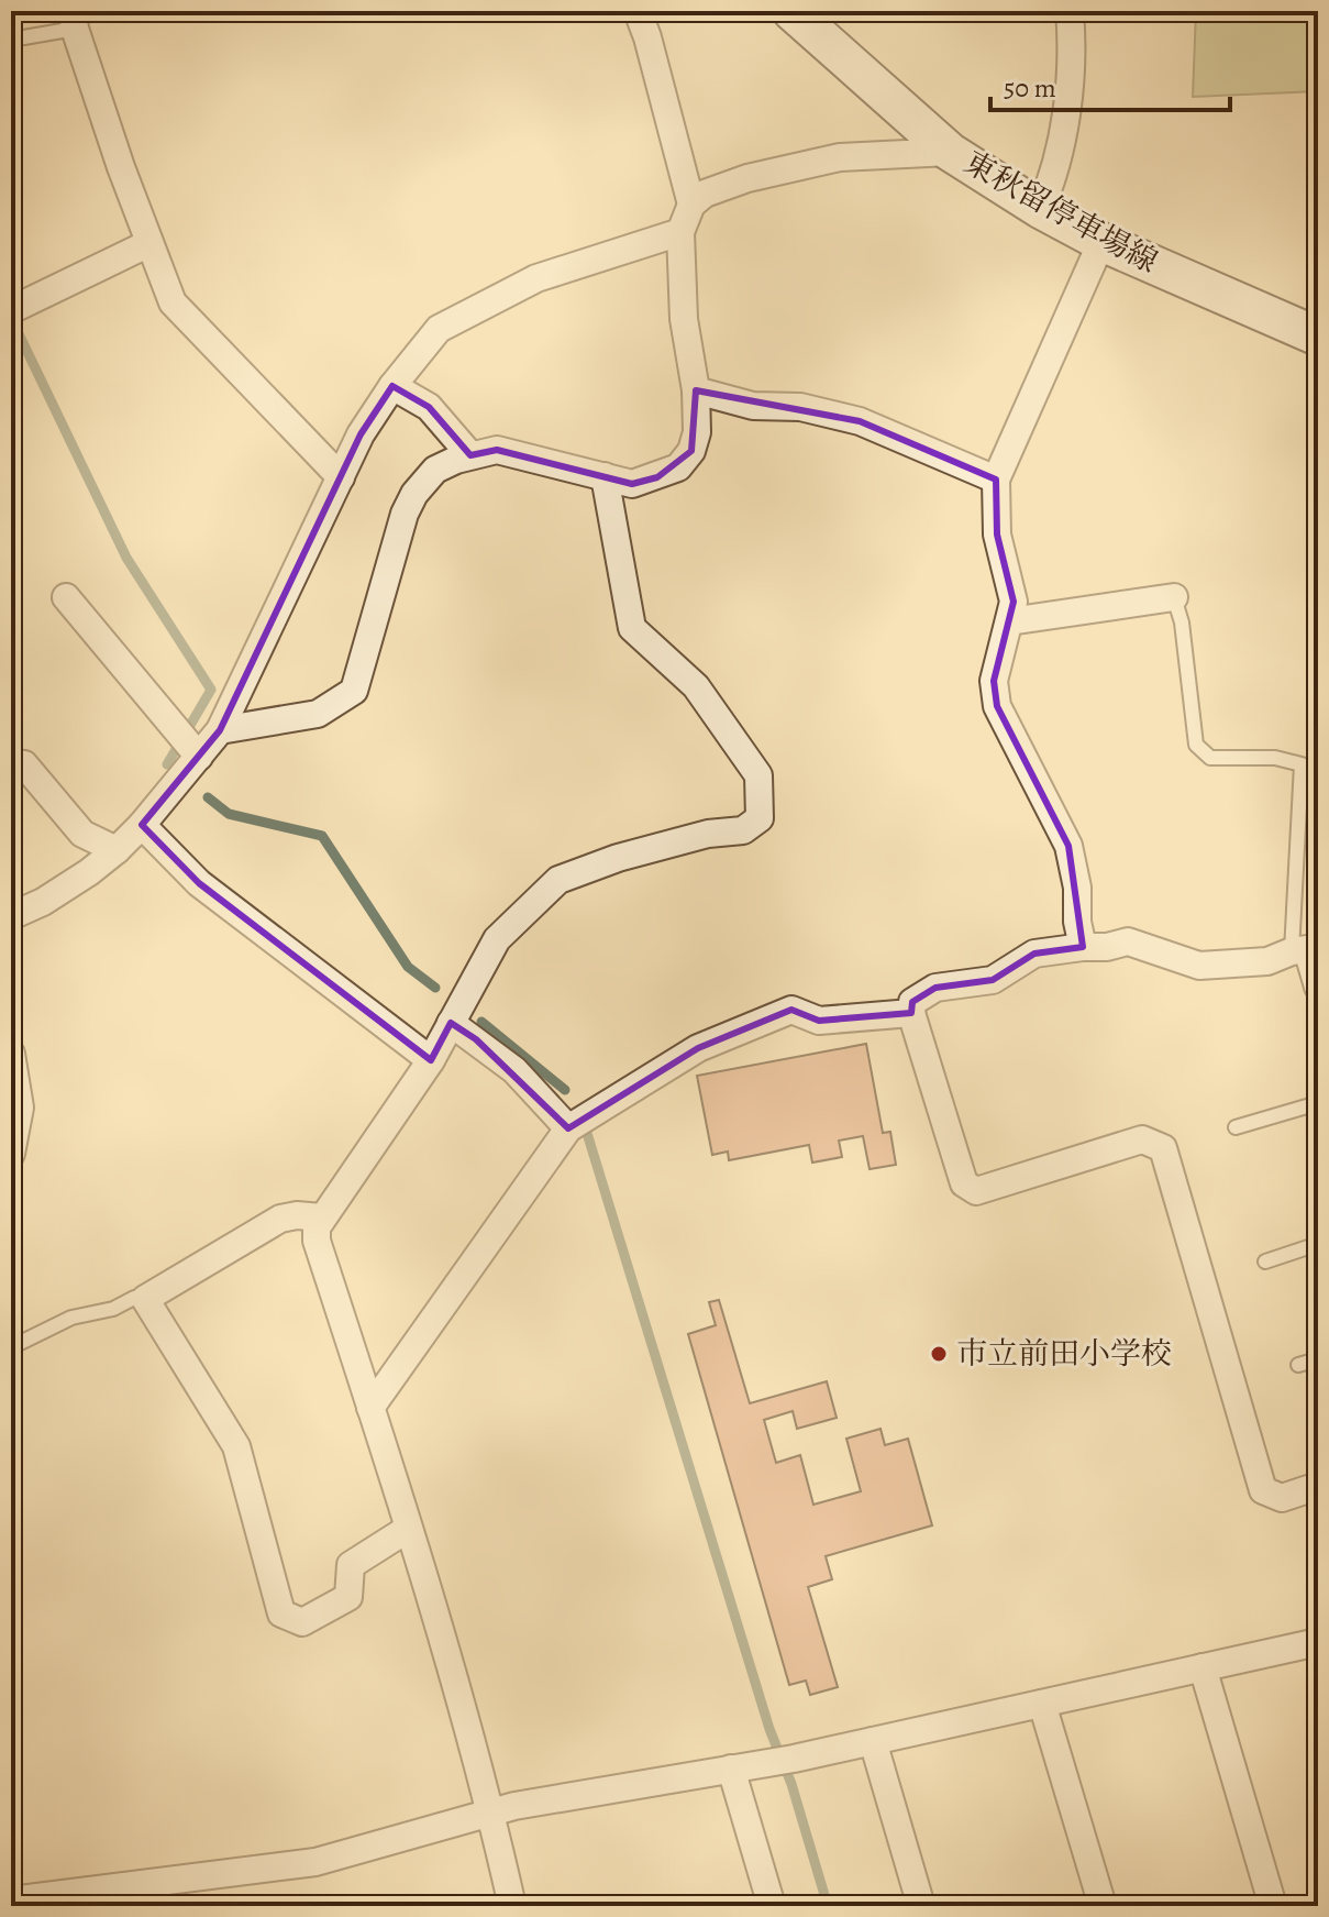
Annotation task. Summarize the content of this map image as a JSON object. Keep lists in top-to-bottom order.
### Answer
{
  "streets": {
    "main road": ["東秋留停車場線"]
  },
  "places": ["市立前田小学校"],
  "scale_bar": "50 m"
}
